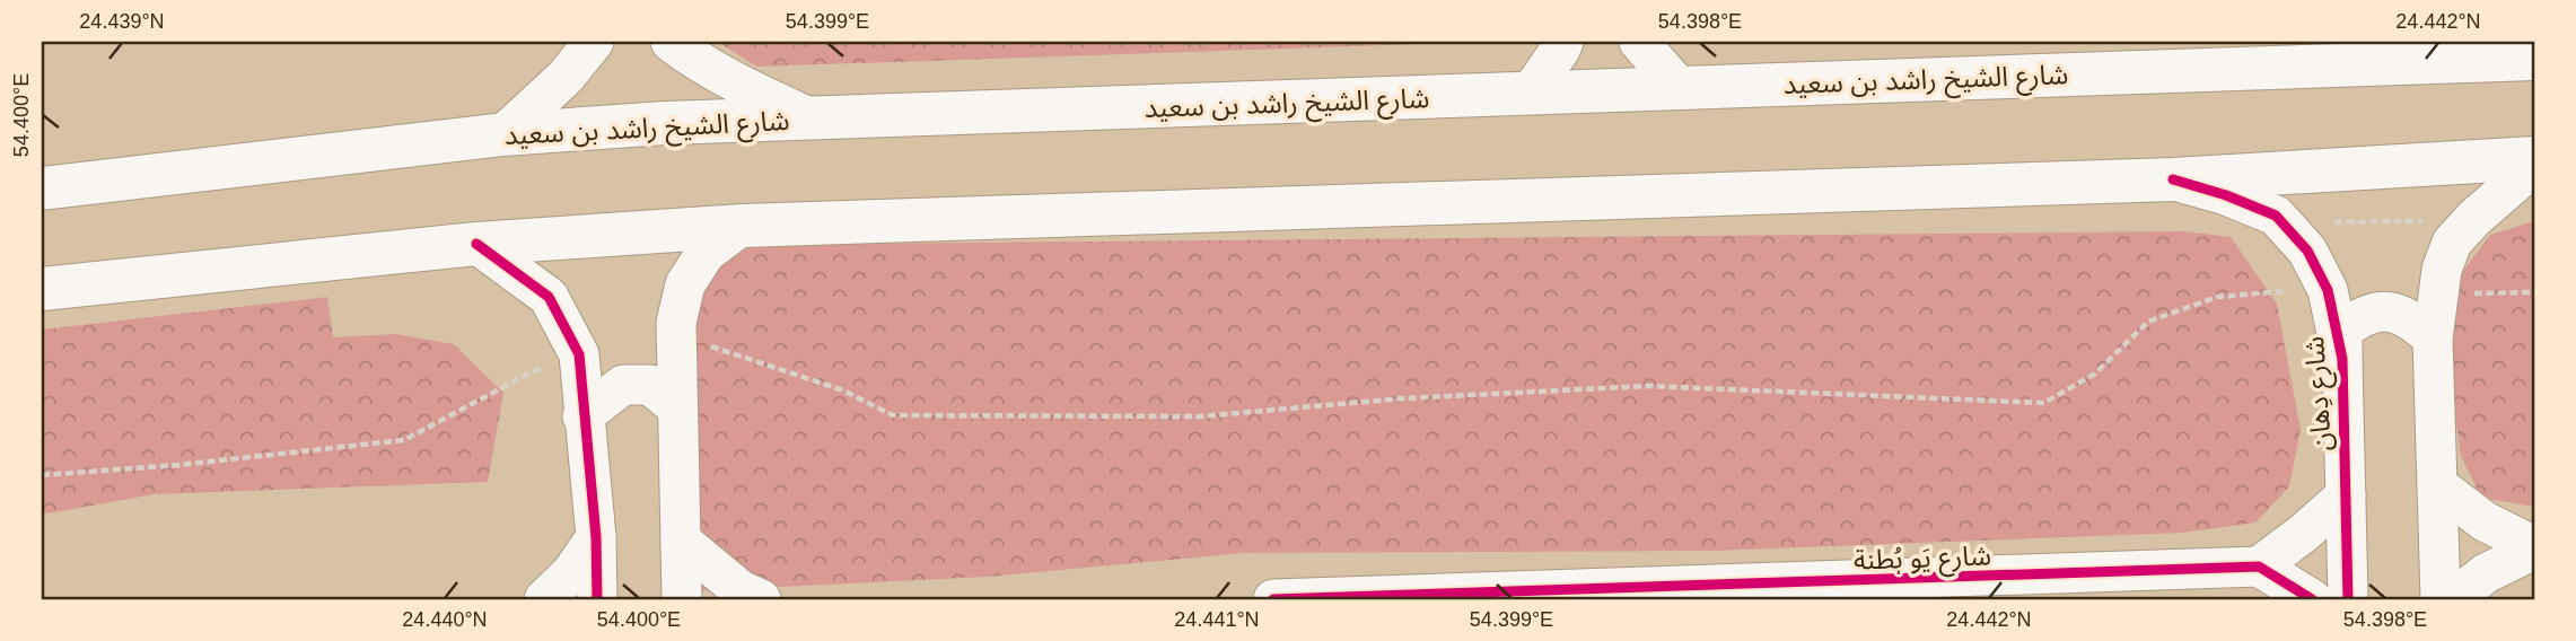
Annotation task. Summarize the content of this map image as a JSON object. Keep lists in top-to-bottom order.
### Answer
{
  "streets": {
    "main road": ["شارع الشيخ راشد بن سعيد"],
    "street": ["شارع دِهان", "شارع يَو بُطنة"]
  },
  "coordinates": [
    "24.439°N",
    "54.399°E",
    "54.398°E",
    "24.442°N",
    "54.400°E",
    "24.440°N",
    "24.441°N"
  ]
}
